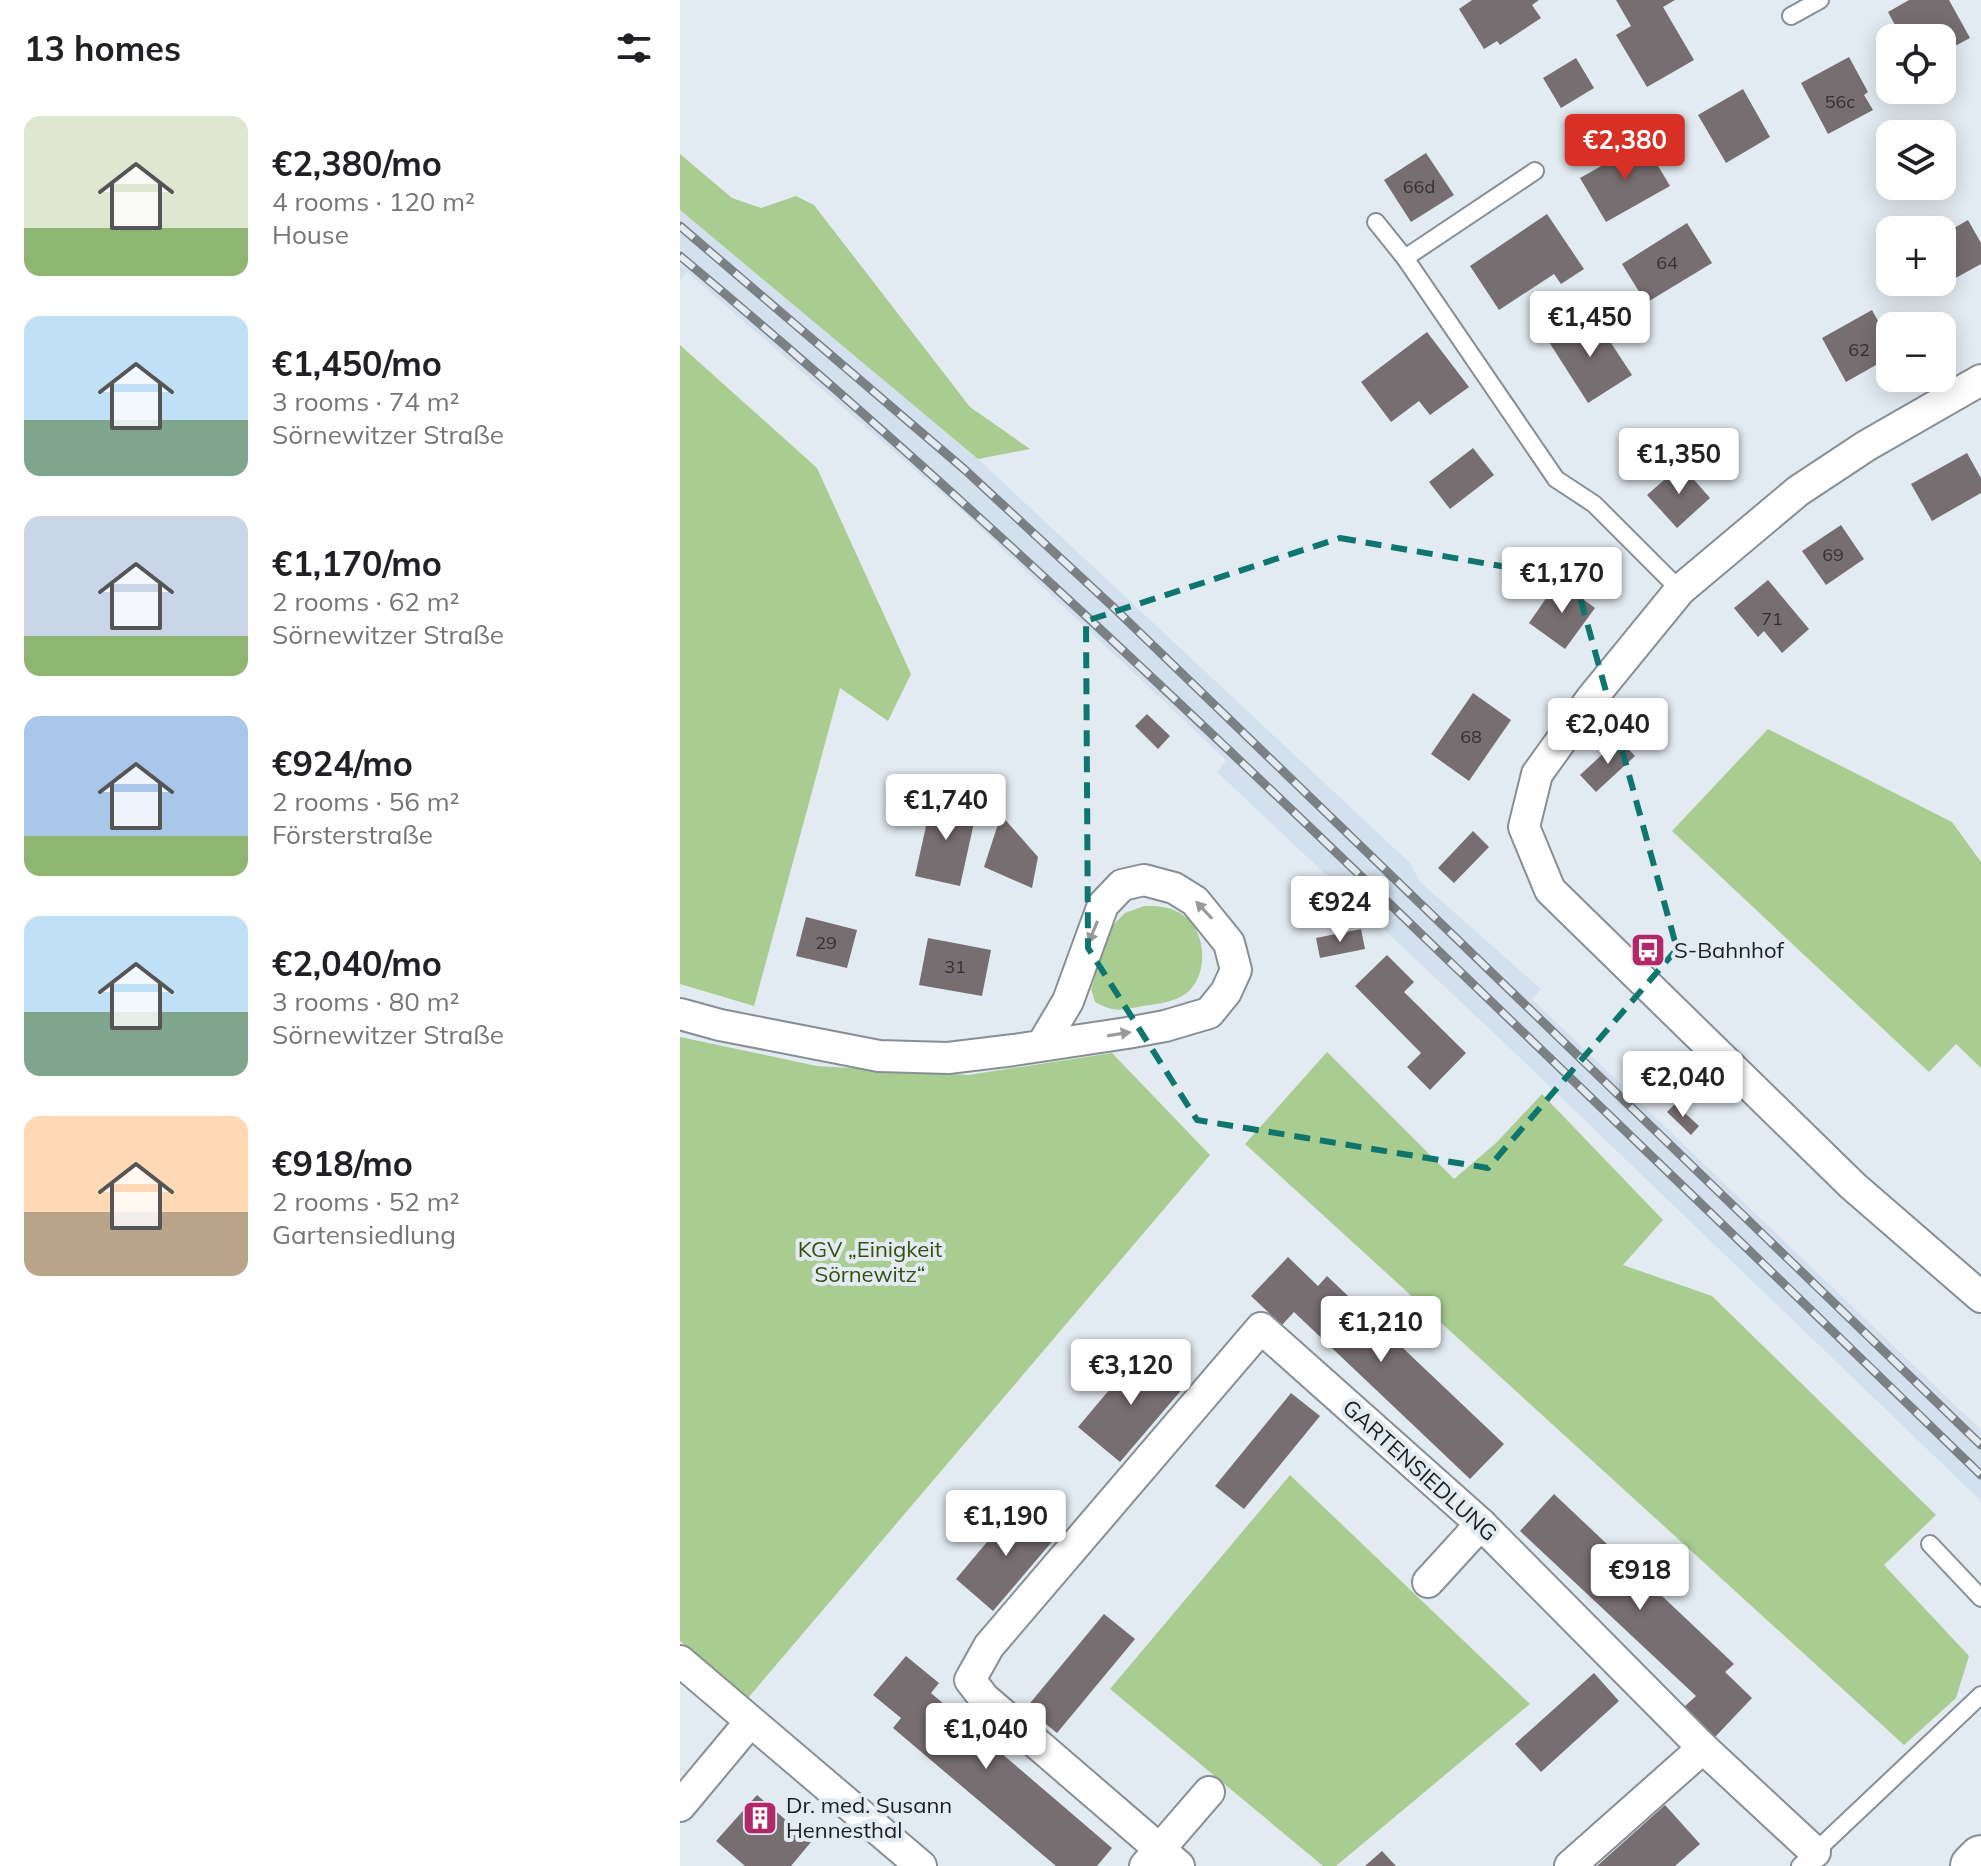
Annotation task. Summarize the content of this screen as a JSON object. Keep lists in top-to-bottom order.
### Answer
{
  "streets": {
    "street": ["GARTENSIEDLUNG"]
  },
  "parks": ["KGV „Einigkeit Sörnewitz“"],
  "places": {
    "bus stop": ["S-Bahnhof"],
    "building": ["Dr. med. Susann Hennesthal"]
  },
  "house_numbers": [
    "56c",
    "66d",
    "64",
    "62",
    "69",
    "71",
    "68",
    "29",
    "31"
  ],
  "page": {
    "heading": "13 homes",
    "map_buttons": ["+", "−"],
    "list": [
      {
        "name": "€2,380/mo",
        "note": "4 rooms · 120 m² · House"
      },
      {
        "name": "€1,450/mo",
        "note": "3 rooms · 74 m² · Sörnewitzer Straße"
      },
      {
        "name": "€1,170/mo",
        "note": "2 rooms · 62 m² · Sörnewitzer Straße"
      },
      {
        "name": "€924/mo",
        "note": "2 rooms · 56 m² · Försterstraße"
      },
      {
        "name": "€2,040/mo",
        "note": "3 rooms · 80 m² · Sörnewitzer Straße"
      },
      {
        "name": "€918/mo",
        "note": "2 rooms · 52 m² · Gartensiedlung"
      }
    ],
    "price": [
      "€2,380",
      "€1,450",
      "€1,350",
      "€1,170",
      "€2,040",
      "€1,740",
      "€924",
      "€2,040",
      "€1,210",
      "€3,120",
      "€1,190",
      "€918",
      "€1,040"
    ]
  }
}
